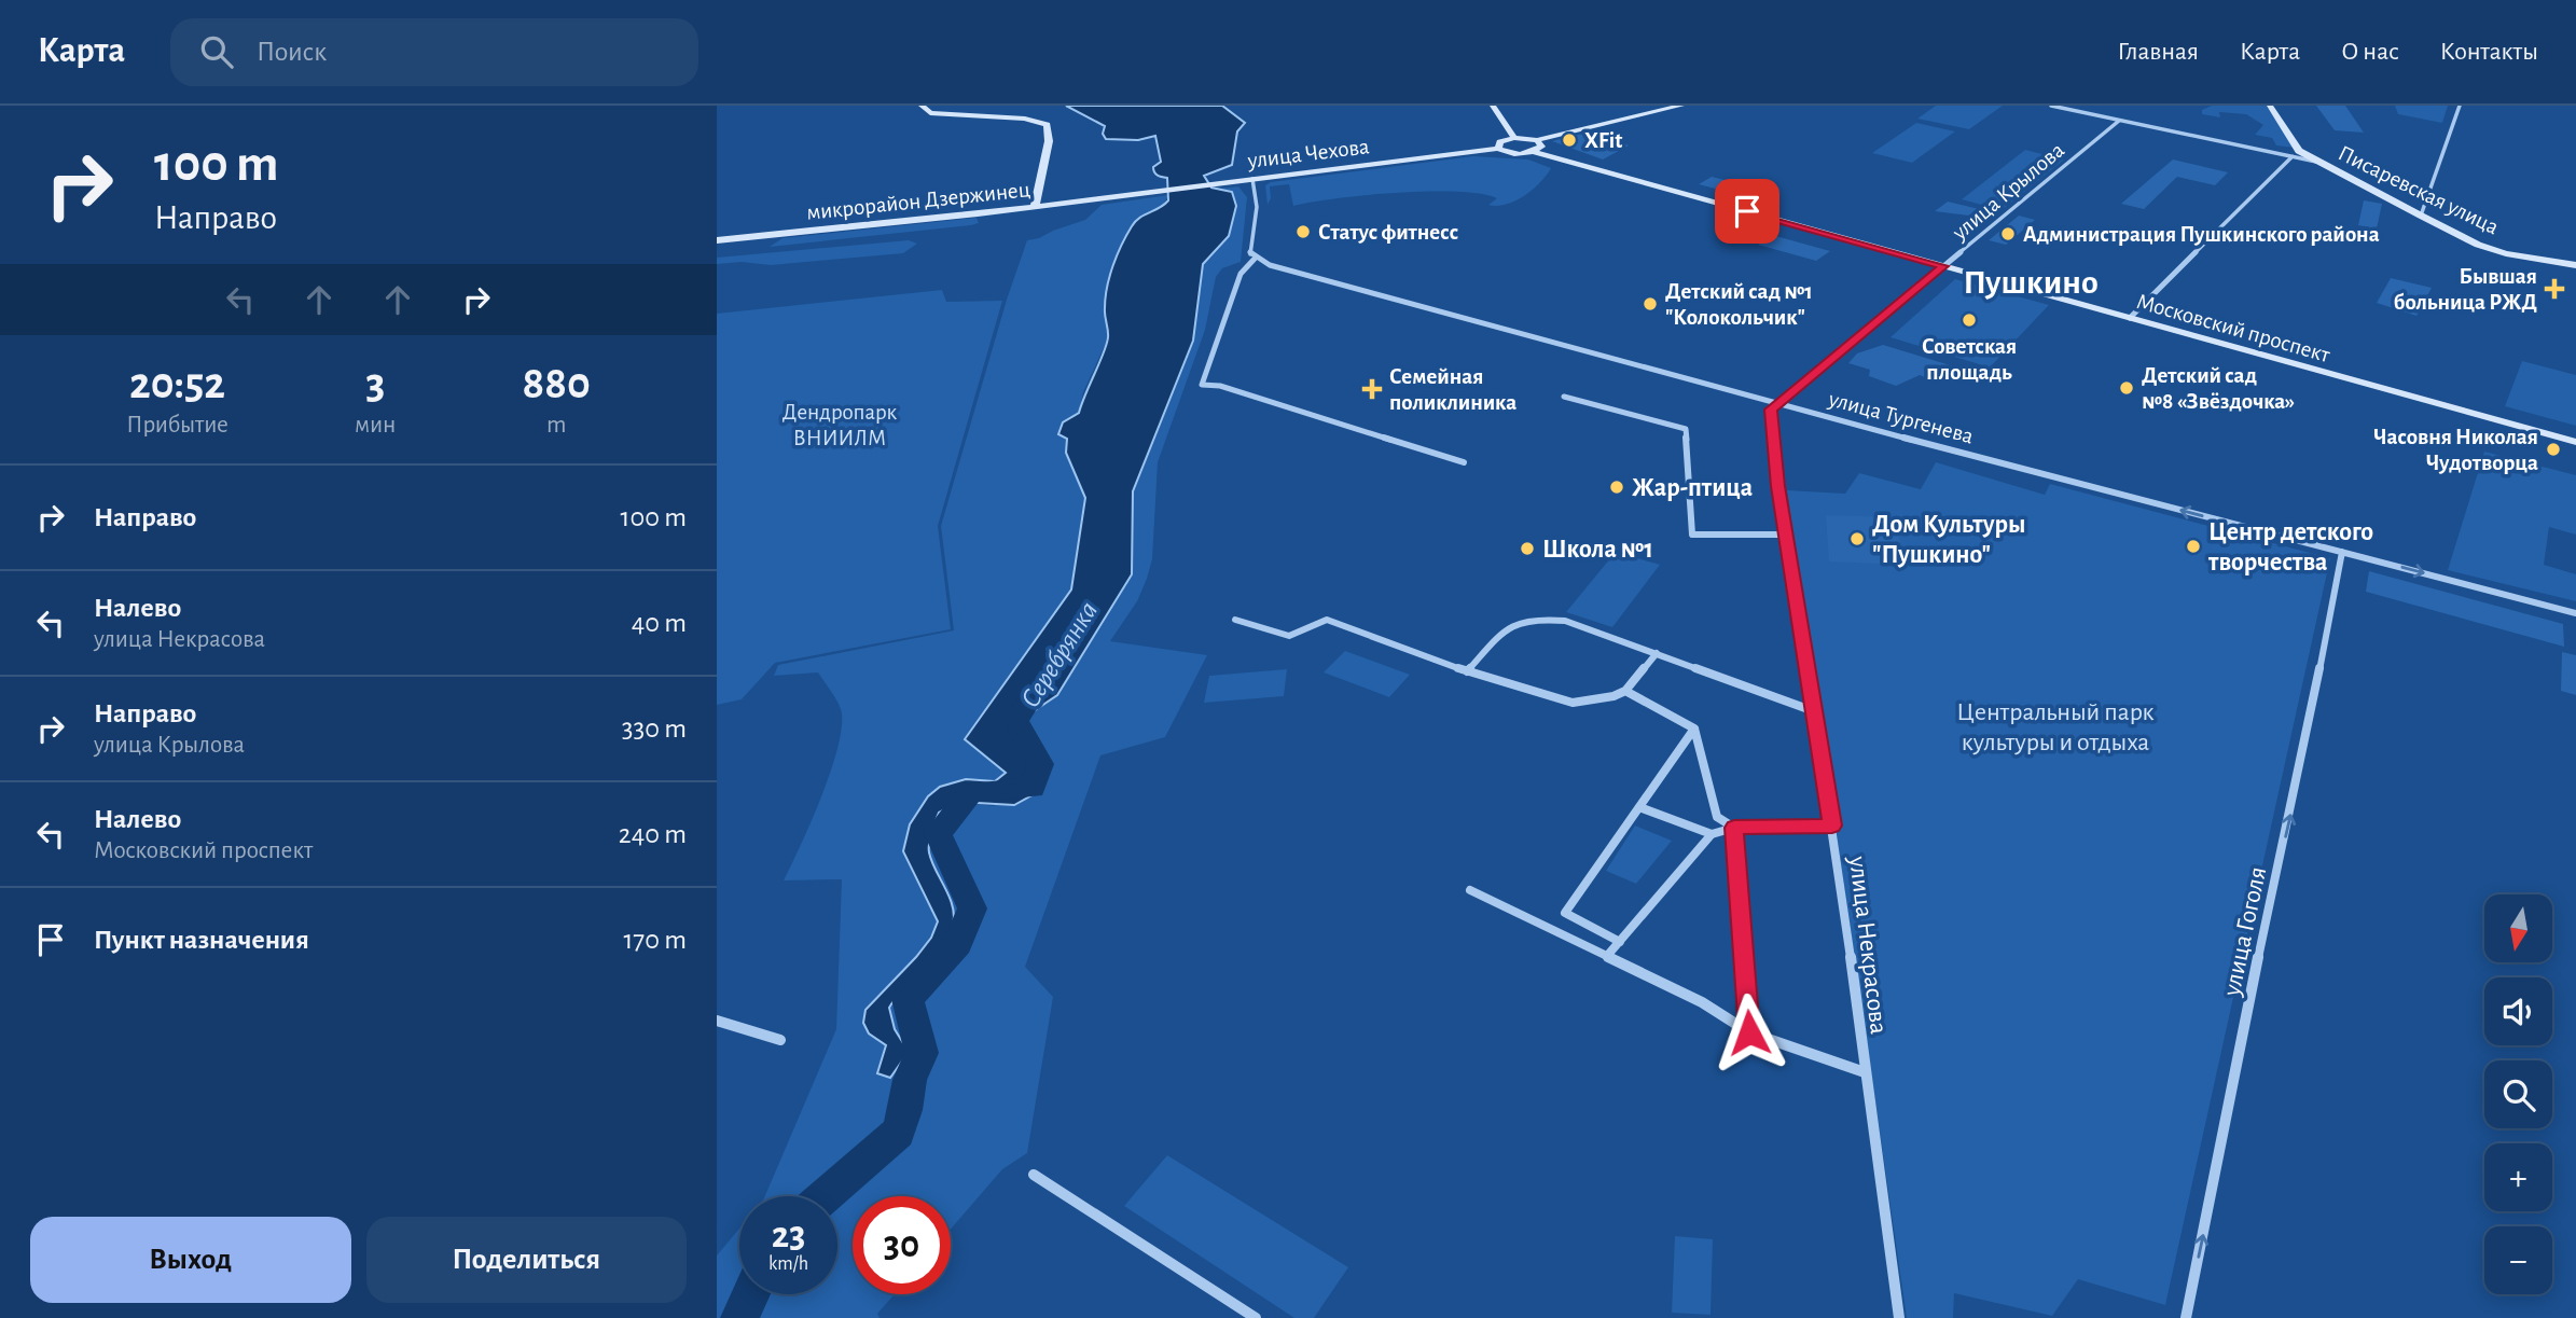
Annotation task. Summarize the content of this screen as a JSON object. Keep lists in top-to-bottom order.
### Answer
{
  "streets": {
    "main road": [
      "улица Чехова",
      "Писаревская улица",
      "микрорайон Дзержинец",
      "Московский проспект"
    ],
    "street": [
      "улица Крылова",
      "улица Тургенева",
      "улица Гоголя",
      "улица Некрасова"
    ]
  },
  "crossings": [
    ["улица Чехова", "микрорайон Дзержинец"],
    ["улица Чехова", "Московский проспект"],
    ["улица Крылова", "Московский проспект"],
    ["улица Крылова", "улица Тургенева"],
    ["улица Крылова", "улица Некрасова"],
    ["улица Тургенева", "улица Гоголя"],
    ["улица Тургенева", "улица Некрасова"]
  ],
  "one_way": ["улица Гоголя"],
  "districts": ["Пушкино"],
  "water": ["Серебрянка"],
  "parks": ["Дендропарк ВНИИЛМ", "Центральный парк культуры и отдыха"],
  "places": {
    "other": [
      "XFit",
      "Статус фитнесс",
      "Администрация Пушкинского района",
      "Детский сад №1 \"Колокольчик\"",
      "Советская площадь",
      "Детский сад №8 «Звёздочка»",
      "Часовня Николая Чудотворца",
      "Жар-птица",
      "Дом Культуры \"Пушкино\"",
      "Центр детского творчества",
      "Школа №1"
    ],
    "health": ["Бывшая больница РЖД", "Семейная поликлиника"]
  },
  "north": "bottom",
  "page": {
    "header": "Карта",
    "search": "Поиск",
    "nav": [
      "Главная",
      "Карта",
      "О нас",
      "Контакты"
    ],
    "turn": ["100 m", "Направо"],
    "eta": [
      "20:52",
      "Прибытие",
      "3",
      "мин",
      "880",
      "m"
    ],
    "list": [
      {
        "name": "Направо",
        "value": "100 m"
      },
      {
        "name": "Налево",
        "note": "улица Некрасова",
        "value": "40 m"
      },
      {
        "name": "Направо",
        "note": "улица Крылова",
        "value": "330 m"
      },
      {
        "name": "Налево",
        "note": "Московский проспект",
        "value": "240 m"
      },
      {
        "name": "Пункт назначения",
        "value": "170 m"
      }
    ],
    "map_buttons": ["+", "−"],
    "speed": "23 km/h",
    "limit": "30",
    "buttons": ["Выход", "Поделиться"]
  }
}
